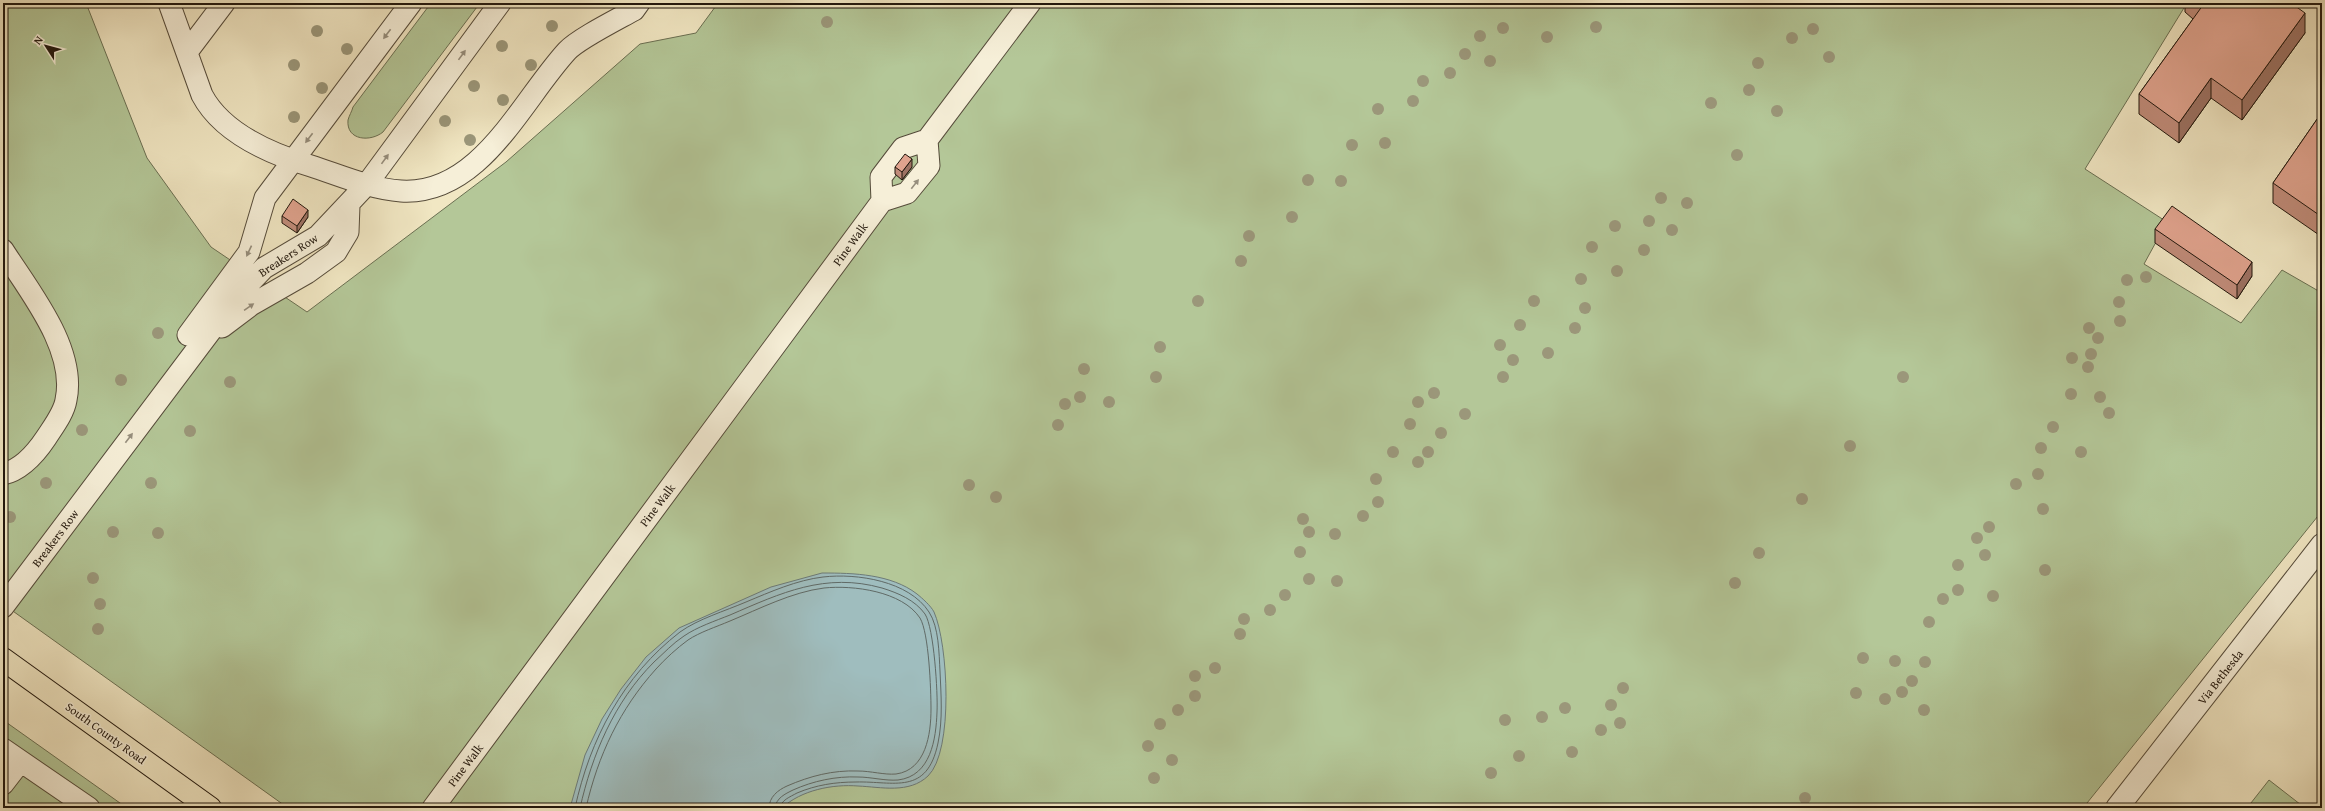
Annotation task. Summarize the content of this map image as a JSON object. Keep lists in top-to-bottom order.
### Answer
{
  "streets": {
    "main road": ["South County Road"],
    "street": ["Via Bethesda"],
    "lane": ["Pine Walk", "Breakers Row"]
  },
  "north": "top left"
}
